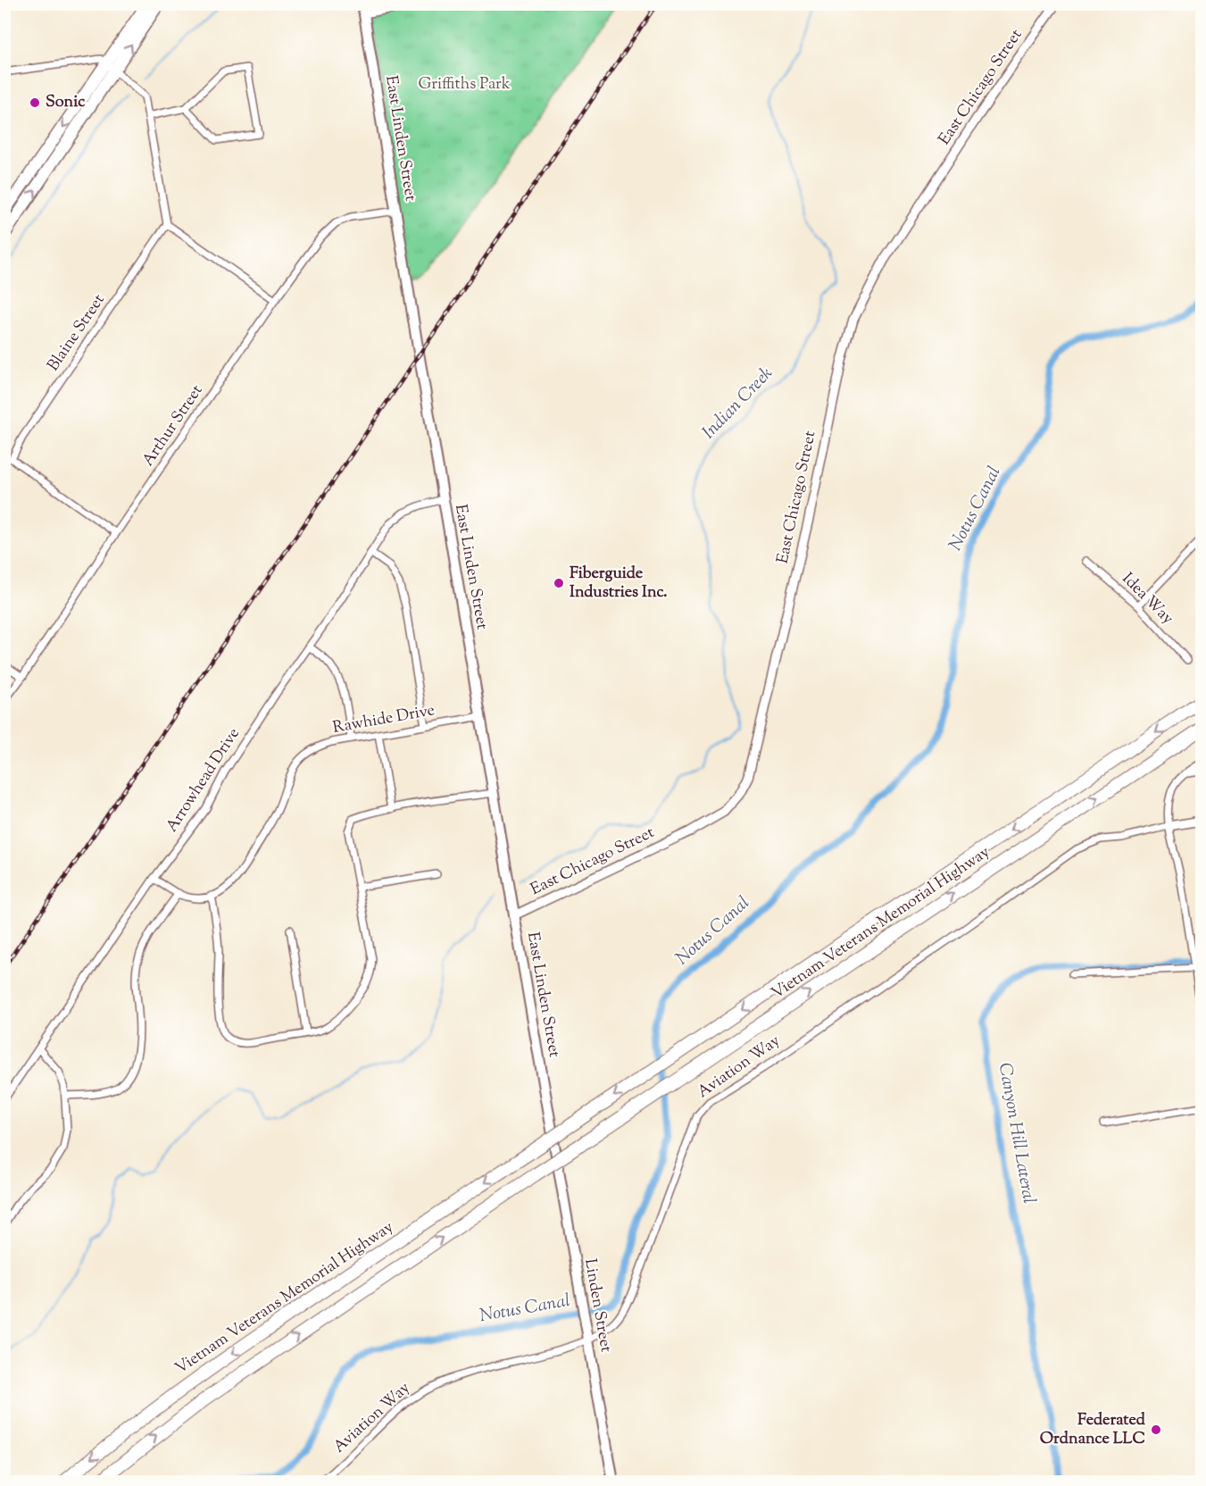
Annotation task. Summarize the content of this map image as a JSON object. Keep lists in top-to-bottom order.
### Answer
{
  "streets": {
    "highway": ["Vietnam Veterans Memorial Highway"],
    "main road": ["East Linden Street", "Linden Street"],
    "street": [
      "East Chicago Street",
      "Blaine Street",
      "Arthur Street",
      "Idea Way",
      "Rawhide Drive",
      "Arrowhead Drive",
      "Aviation Way"
    ]
  },
  "crossings": [
    ["East Chicago Street", "East Linden Street"],
    ["East Linden Street", "Arthur Street"],
    ["East Linden Street", "Rawhide Drive"],
    ["East Linden Street", "Arrowhead Drive"],
    ["East Linden Street", "Linden Street"],
    ["Blaine Street", "Arthur Street"],
    ["Aviation Way", "Linden Street"]
  ],
  "water": ["Indian Creek", "Notus Canal", "Canyon Hill Lateral"],
  "parks": ["Griffiths Park"],
  "places": ["Sonic", "Fiberguide Industries Inc.", "Federated Ordnance LLC"]
}
